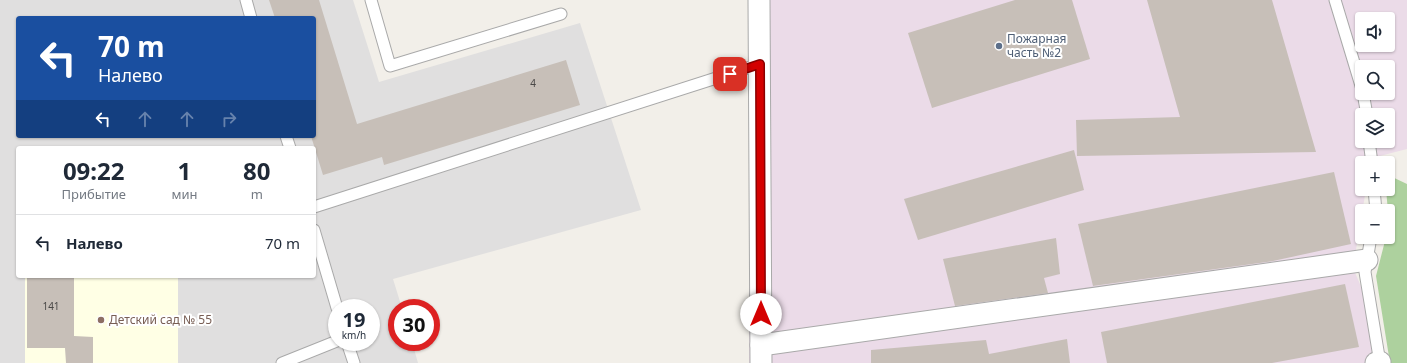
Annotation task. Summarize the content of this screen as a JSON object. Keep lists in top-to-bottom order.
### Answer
{
  "places": ["Пожарная часть №2", "Детский сад № 55"],
  "house_numbers": ["4", "141"],
  "page": {
    "map_buttons": ["+", "−"],
    "turn": ["70 m", "Налево"],
    "eta": [
      "09:22",
      "Прибытие",
      "1",
      "мин",
      "80",
      "m"
    ],
    "list": [
      {
        "name": "Налево",
        "value": "70 m"
      }
    ],
    "speed": "19 km/h",
    "limit": "30"
  }
}
